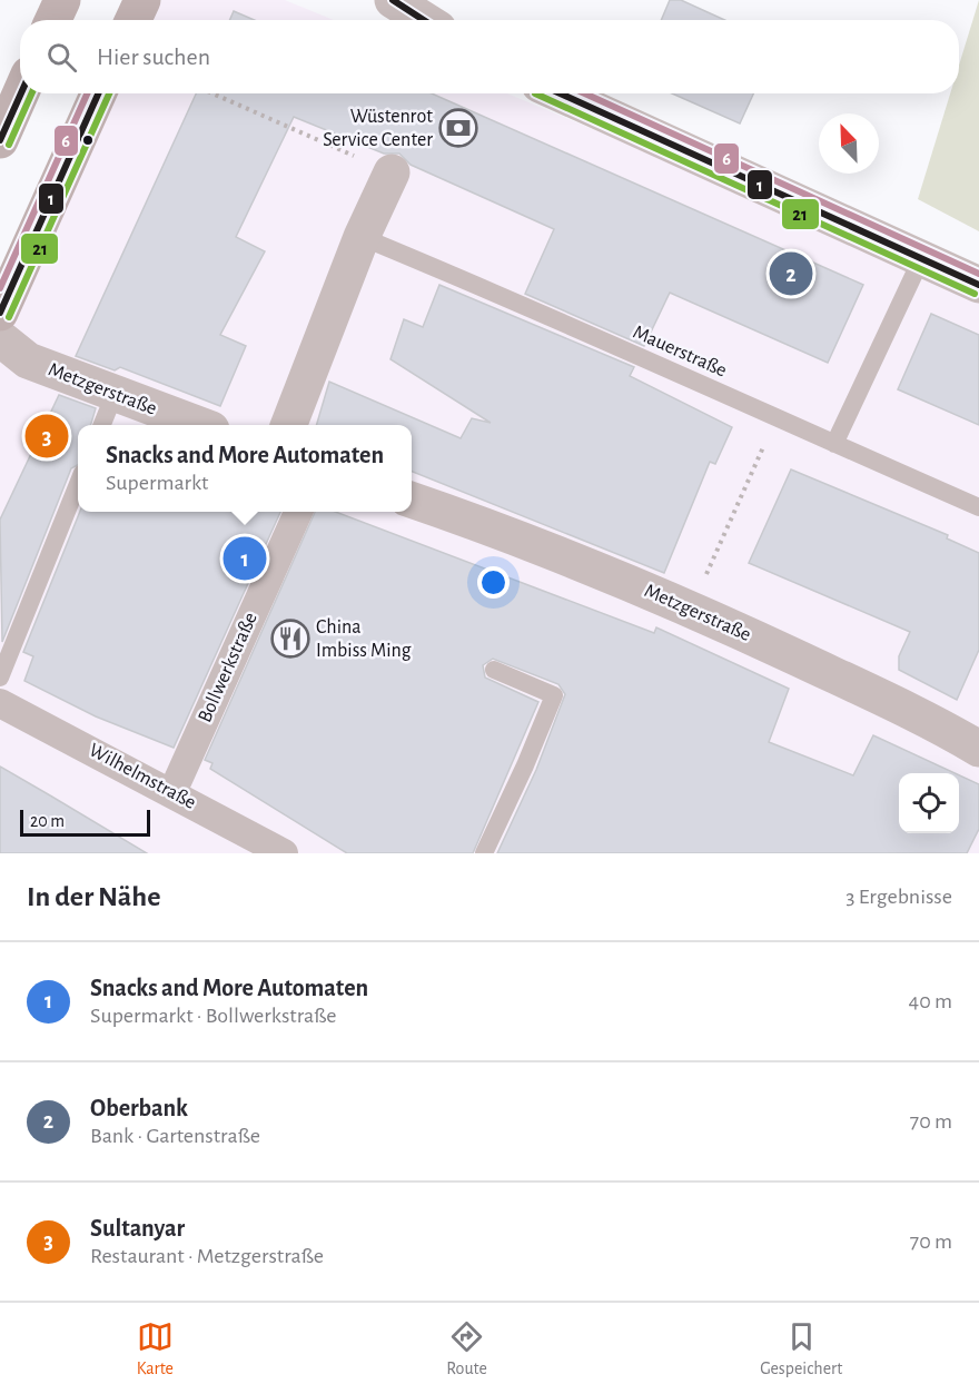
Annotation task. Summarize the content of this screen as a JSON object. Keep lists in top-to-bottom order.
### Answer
{
  "streets": {
    "street": ["Metzgerstraße", "Bollwerkstraße", "Wilhelmstraße"],
    "lane": ["Mauerstraße"]
  },
  "crossings": [
    ["Bollwerkstraße", "Wilhelmstraße"]
  ],
  "places": {
    "bank": ["Wüstenrot Service Center"],
    "restaurant": ["China Imbiss Ming"]
  },
  "lines": ["transit line 1", "transit line 21", "transit line 6"],
  "scale_bar": "20 m",
  "north": "top left",
  "page": {
    "search": "Hier suchen",
    "pins": ["2", "3", "1"],
    "popup": ["Snacks and More Automaten", "Supermarkt"],
    "scale": "20 m",
    "heading": ["In der Nähe", "3 Ergebnisse"],
    "list": [
      {
        "mark": "1",
        "name": "Snacks and More Automaten",
        "note": "Supermarkt · Bollwerkstraße",
        "value": "40 m"
      },
      {
        "mark": "2",
        "name": "Oberbank",
        "note": "Bank · Gartenstraße",
        "value": "70 m"
      },
      {
        "mark": "3",
        "name": "Sultanyar",
        "note": "Restaurant · Metzgerstraße",
        "value": "70 m"
      }
    ],
    "nav": ["Karte", "Route", "Gespeichert"]
  }
}
